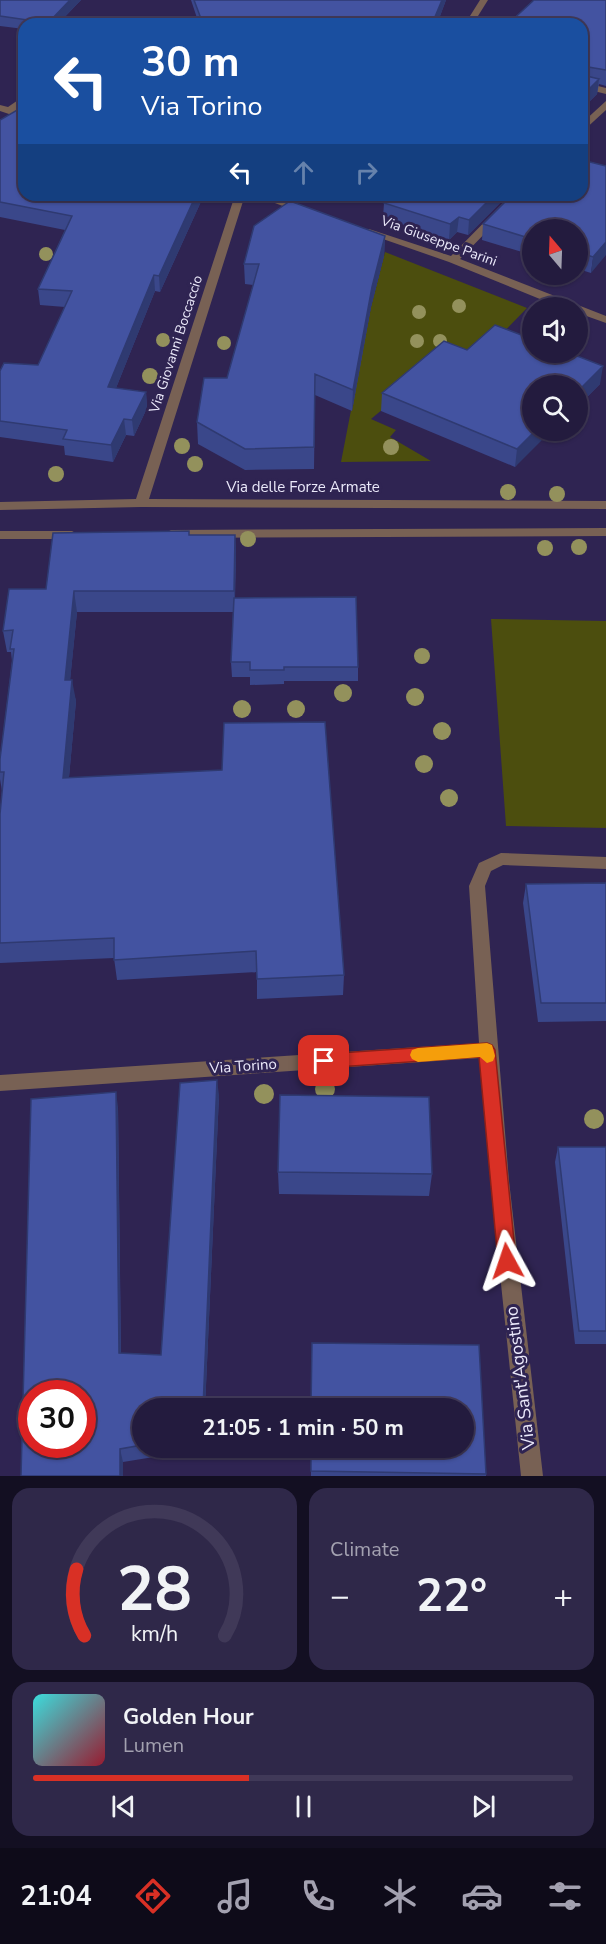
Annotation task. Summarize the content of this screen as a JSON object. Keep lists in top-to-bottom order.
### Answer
{
  "streets": {
    "street": [
      "Via Giuseppe Parini",
      "Via Giovanni Boccaccio",
      "Via delle Forze Armate",
      "Via Torino",
      "Via Sant'Agostino"
    ]
  },
  "crossings": [
    ["Via Giovanni Boccaccio", "Via delle Forze Armate"],
    ["Via Torino", "Via Sant'Agostino"]
  ],
  "north": "top",
  "page": {
    "turn": ["30 m", "Via Torino"],
    "limit": "30",
    "trip": "21:05 · 1 min · 50 m",
    "tile": "Climate",
    "heat": ["−", "22°", "+"],
    "song": ["Golden Hour", "Lumen"],
    "tabs": "21:04",
    "gauge": ["28", "km/h"]
  }
}
